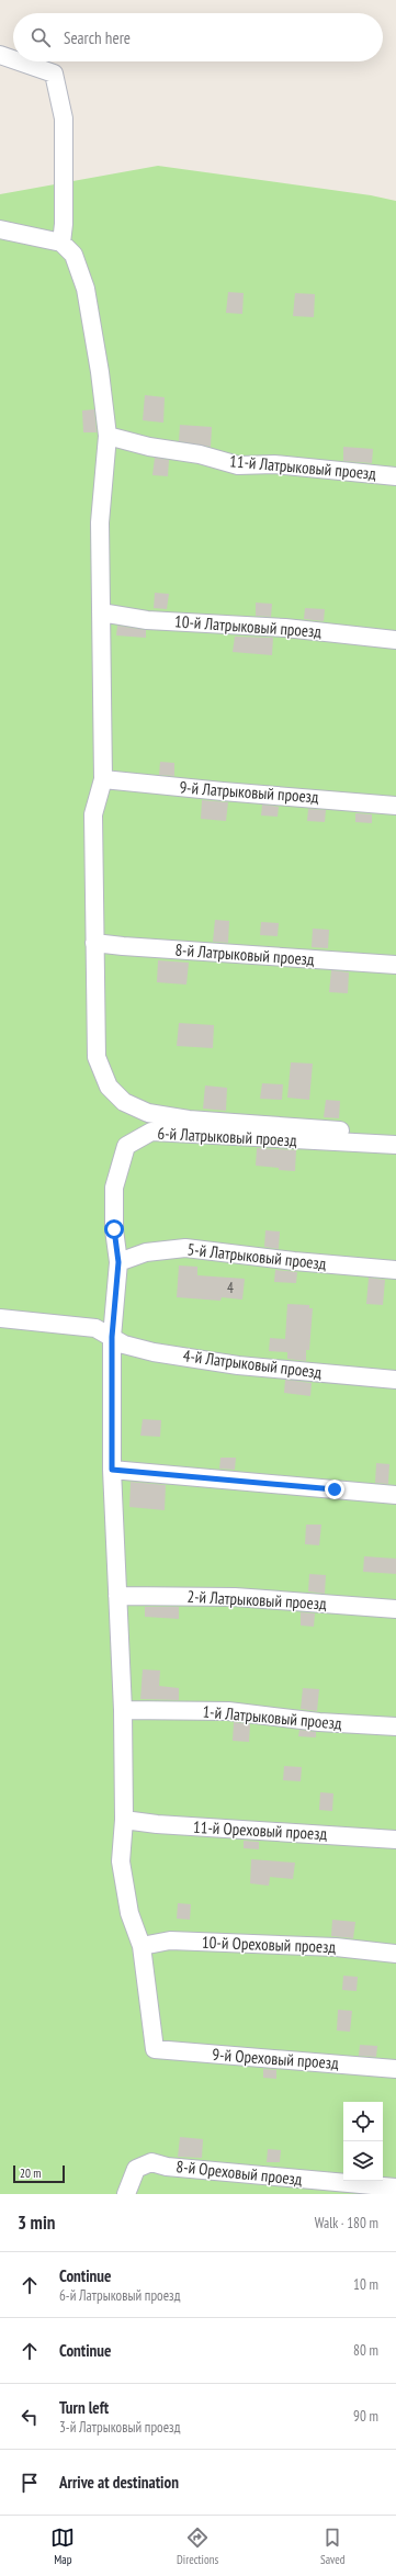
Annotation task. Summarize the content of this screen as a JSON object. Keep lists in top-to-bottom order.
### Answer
{
  "streets": {
    "street": [
      "11-й Латрыковый проезд",
      "10-й Латрыковый проезд",
      "9-й Латрыковый проезд",
      "8-й Латрыковый проезд",
      "6-й Латрыковый проезд",
      "5-й Латрыковый проезд",
      "4-й Латрыковый проезд",
      "2-й Латрыковый проезд",
      "1-й Латрыковый проезд",
      "11-й Ореховый проезд",
      "10-й Ореховый проезд",
      "9-й Ореховый проезд",
      "8-й Ореховый проезд"
    ]
  },
  "crossings": [
    ["6-й Латрыковый проезд", "5-й Латрыковый проезд"],
    ["6-й Латрыковый проезд", "4-й Латрыковый проезд"],
    ["6-й Латрыковый проезд", "2-й Латрыковый проезд"],
    ["6-й Латрыковый проезд", "1-й Латрыковый проезд"],
    ["6-й Латрыковый проезд", "11-й Ореховый проезд"],
    ["6-й Латрыковый проезд", "10-й Ореховый проезд"],
    ["6-й Латрыковый проезд", "9-й Ореховый проезд"]
  ],
  "house_numbers": ["4"],
  "scale_bar": "20 m",
  "page": {
    "search": "Search here",
    "scale": "20 m",
    "heading": ["3 min", "Walk · 180 m"],
    "list": [
      ["Continue", "6-й Латрыковый проезд", "10 m"],
      ["Continue", "80 m"],
      ["Turn left", "3-й Латрыковый проезд", "90 m"],
      "Arrive at destination"
    ],
    "nav": ["Map", "Directions", "Saved"]
  }
}
